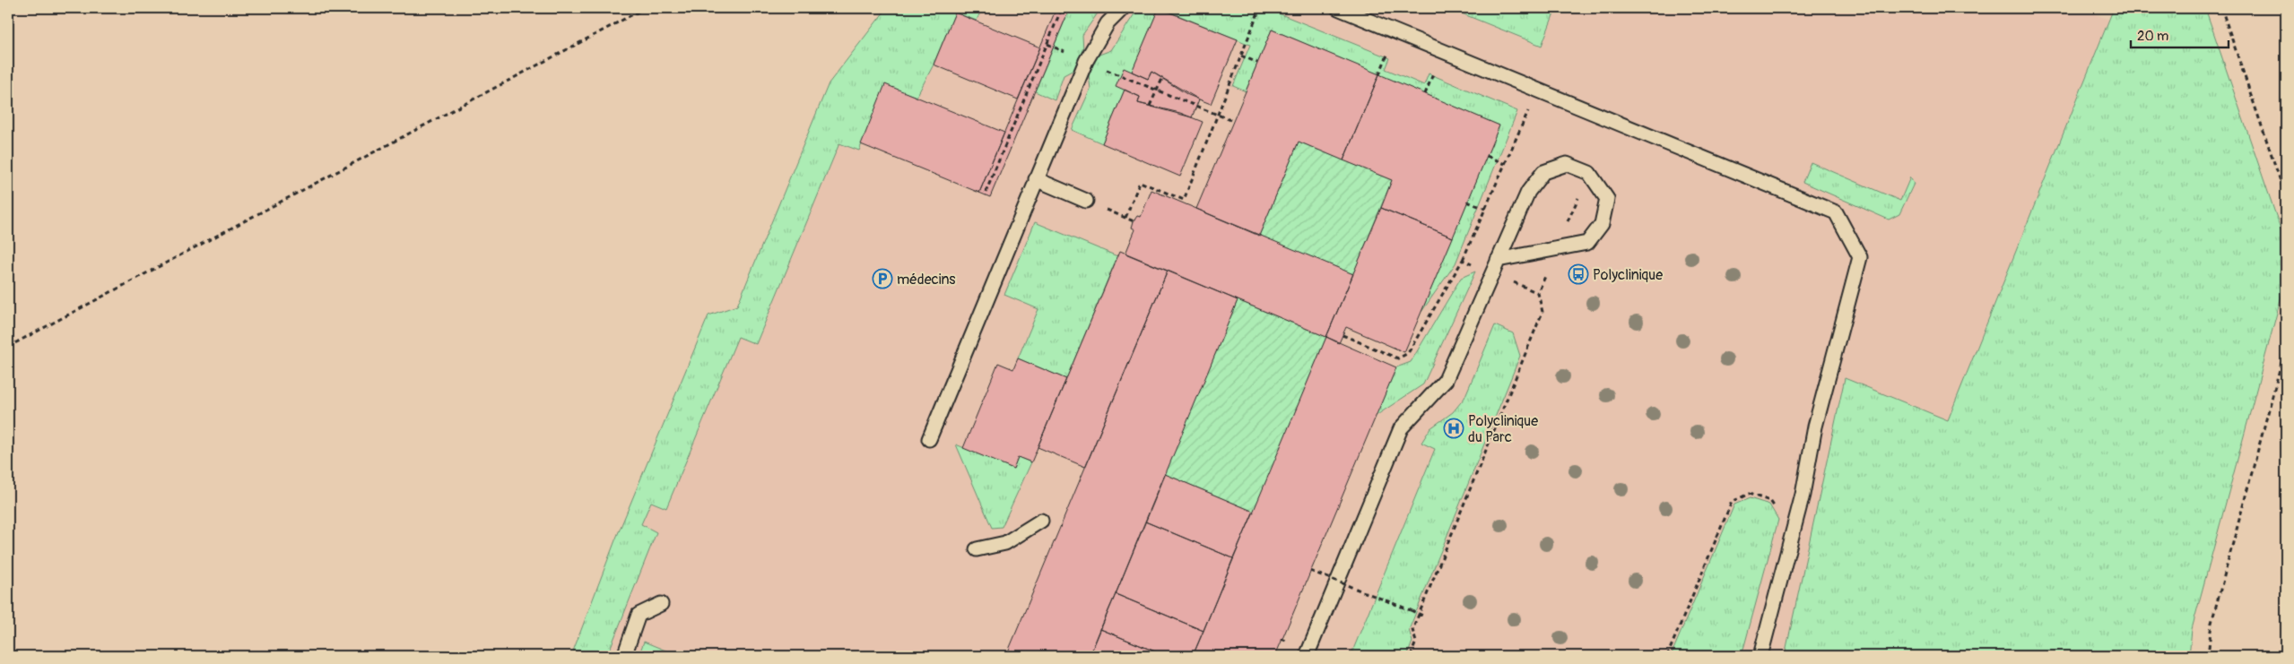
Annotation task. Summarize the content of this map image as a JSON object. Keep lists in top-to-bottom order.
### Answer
{
  "places": {
    "bus stop": ["Polyclinique"],
    "parking": ["médecins"],
    "hospital": ["Polyclinique du Parc"]
  },
  "scale_bar": "20 m"
}
